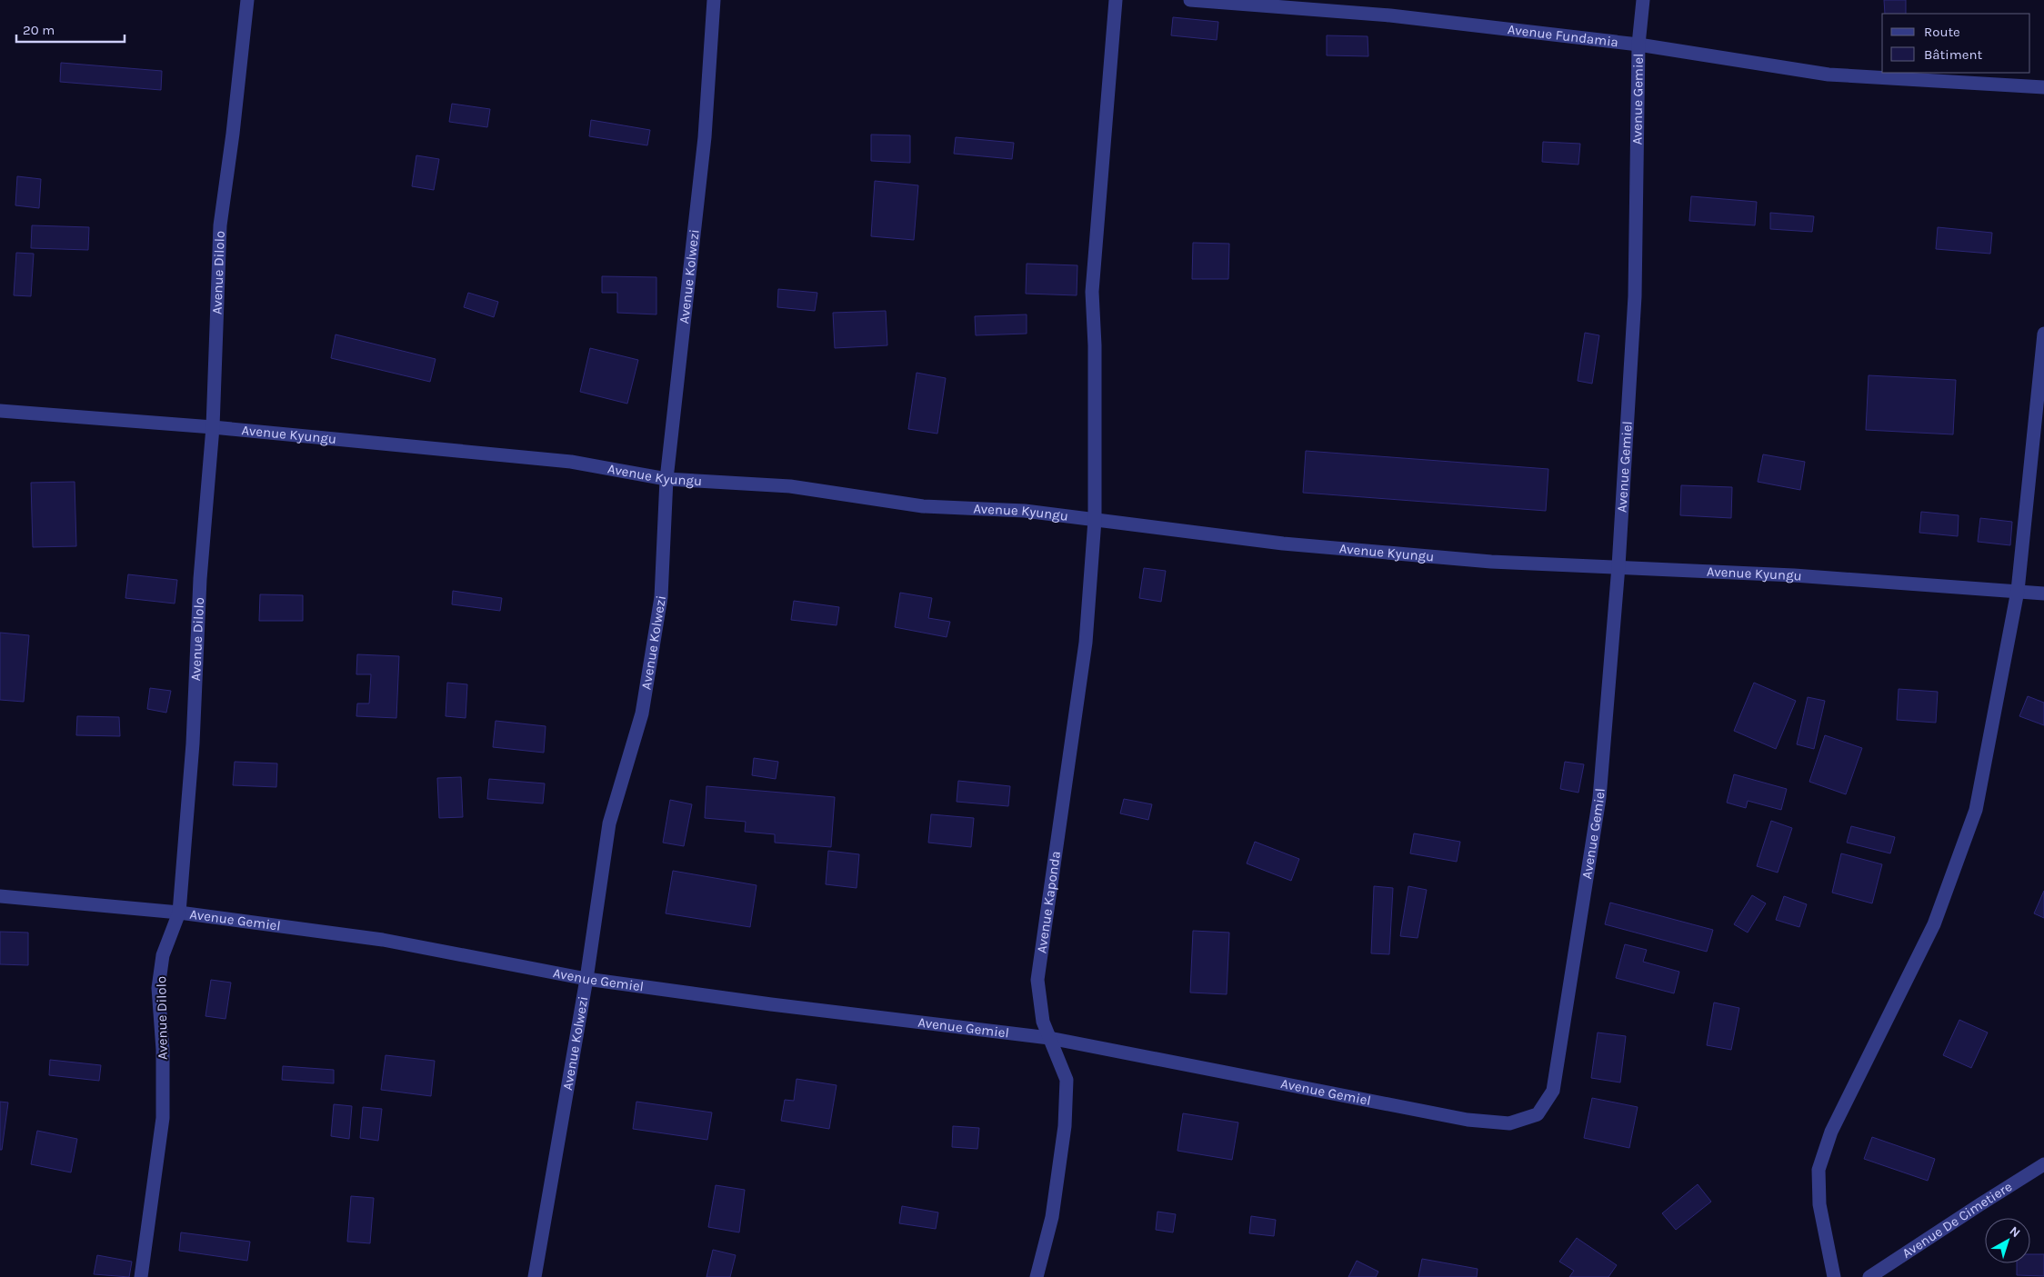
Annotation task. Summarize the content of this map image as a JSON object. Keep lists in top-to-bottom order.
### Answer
{
  "streets": {
    "street": [
      "Avenue Fundamia",
      "Avenue Gemiel",
      "Avenue Dilolo",
      "Avenue Kolwezi",
      "Avenue Kyungu",
      "Avenue Kaponda",
      "Avenue De Cimetiere"
    ]
  },
  "crossings": [
    ["Avenue Fundamia", "Avenue Gemiel"],
    ["Avenue Gemiel", "Avenue Dilolo"],
    ["Avenue Gemiel", "Avenue Kolwezi"],
    ["Avenue Gemiel", "Avenue Kyungu"],
    ["Avenue Gemiel", "Avenue Kaponda"],
    ["Avenue Dilolo", "Avenue Kyungu"],
    ["Avenue Kolwezi", "Avenue Kyungu"],
    ["Avenue Kyungu", "Avenue Kaponda"]
  ],
  "legend": ["Route", "Bâtiment"],
  "scale_bar": "20 m",
  "north": "top right"
}
